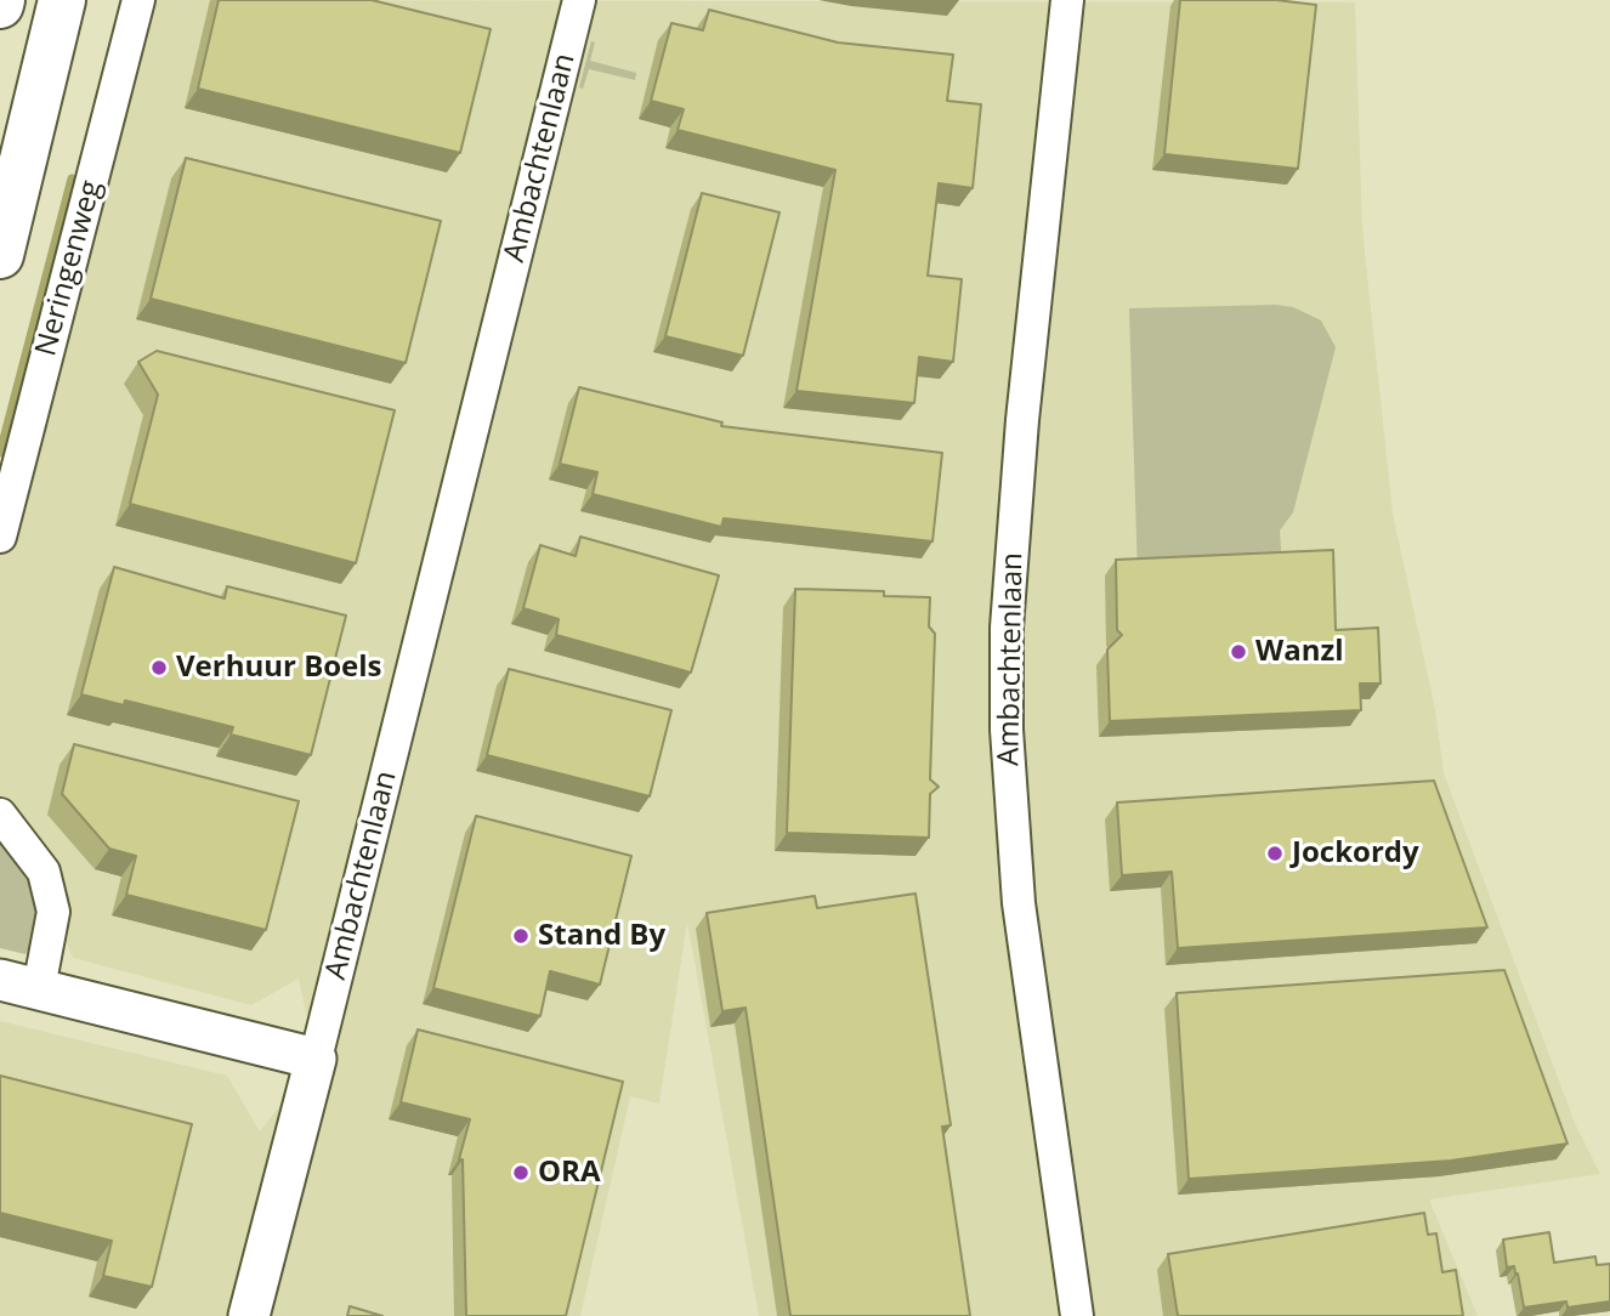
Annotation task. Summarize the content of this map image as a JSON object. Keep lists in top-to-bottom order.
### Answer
{
  "streets": {
    "street": ["Ambachtenlaan", "Neringenweg"]
  },
  "places": [
    "Wanzl",
    "Verhuur Boels",
    "Jockordy",
    "Stand By",
    "ORA"
  ]
}
